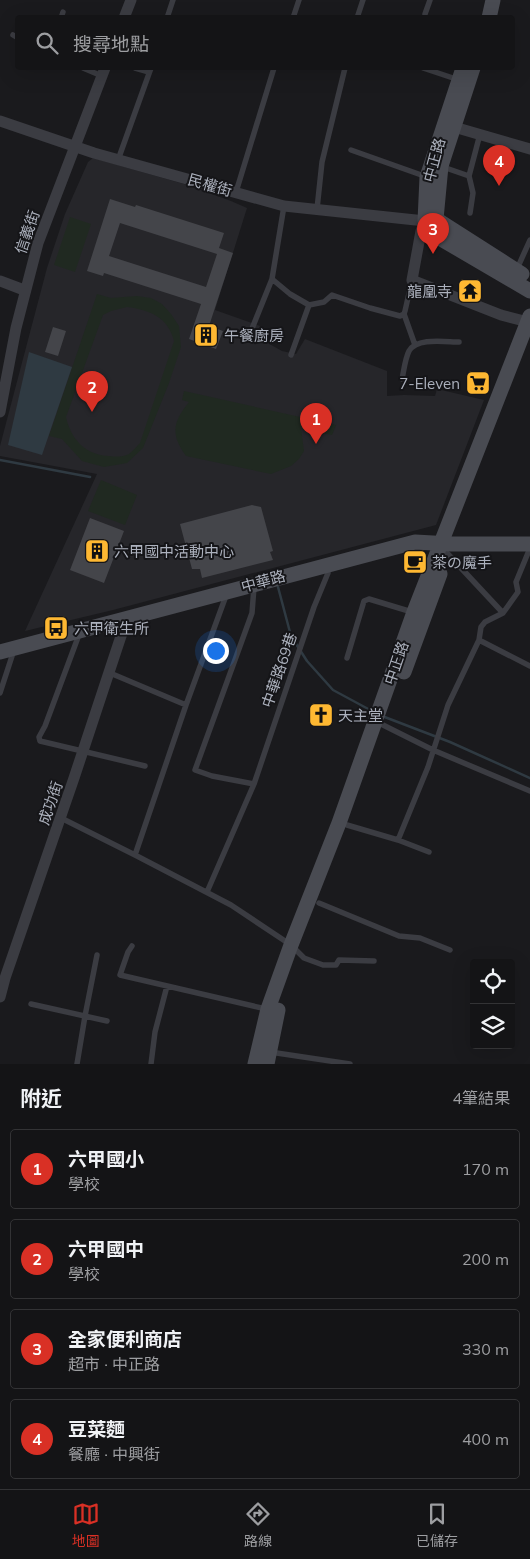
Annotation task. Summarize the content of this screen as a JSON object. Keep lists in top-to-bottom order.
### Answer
{
  "streets": {
    "main road": ["中正路", "民權街", "中華路"],
    "street": ["信義街", "成功街"],
    "lane": ["中華路69巷"]
  },
  "crossings": [
    ["中正路", "民權街"],
    ["中正路", "中華路"],
    ["民權街", "信義街"],
    ["中華路", "中華路69巷"],
    ["中華路", "成功街"]
  ],
  "places": {
    "temple": ["龍凰寺"],
    "building": ["午餐廚房", "六甲國中活動中心"],
    "supermarket": ["7-Eleven"],
    "cafe": ["茶の魔手"],
    "bus stop": ["六甲衛生所"],
    "church": ["天主堂"]
  },
  "page": {
    "search": "搜尋地點",
    "pins": [
      "4",
      "3",
      "2",
      "1"
    ],
    "heading": ["附近", "4筆結果"],
    "list": [
      {
        "mark": "1",
        "name": "六甲國小",
        "note": "學校",
        "value": "170 m"
      },
      {
        "mark": "2",
        "name": "六甲國中",
        "note": "學校",
        "value": "200 m"
      },
      {
        "mark": "3",
        "name": "全家便利商店",
        "note": "超市 · 中正路",
        "value": "330 m"
      },
      {
        "mark": "4",
        "name": "豆菜麵",
        "note": "餐廳 · 中興街",
        "value": "400 m"
      }
    ],
    "nav": ["地圖", "路線", "已儲存"]
  }
}
